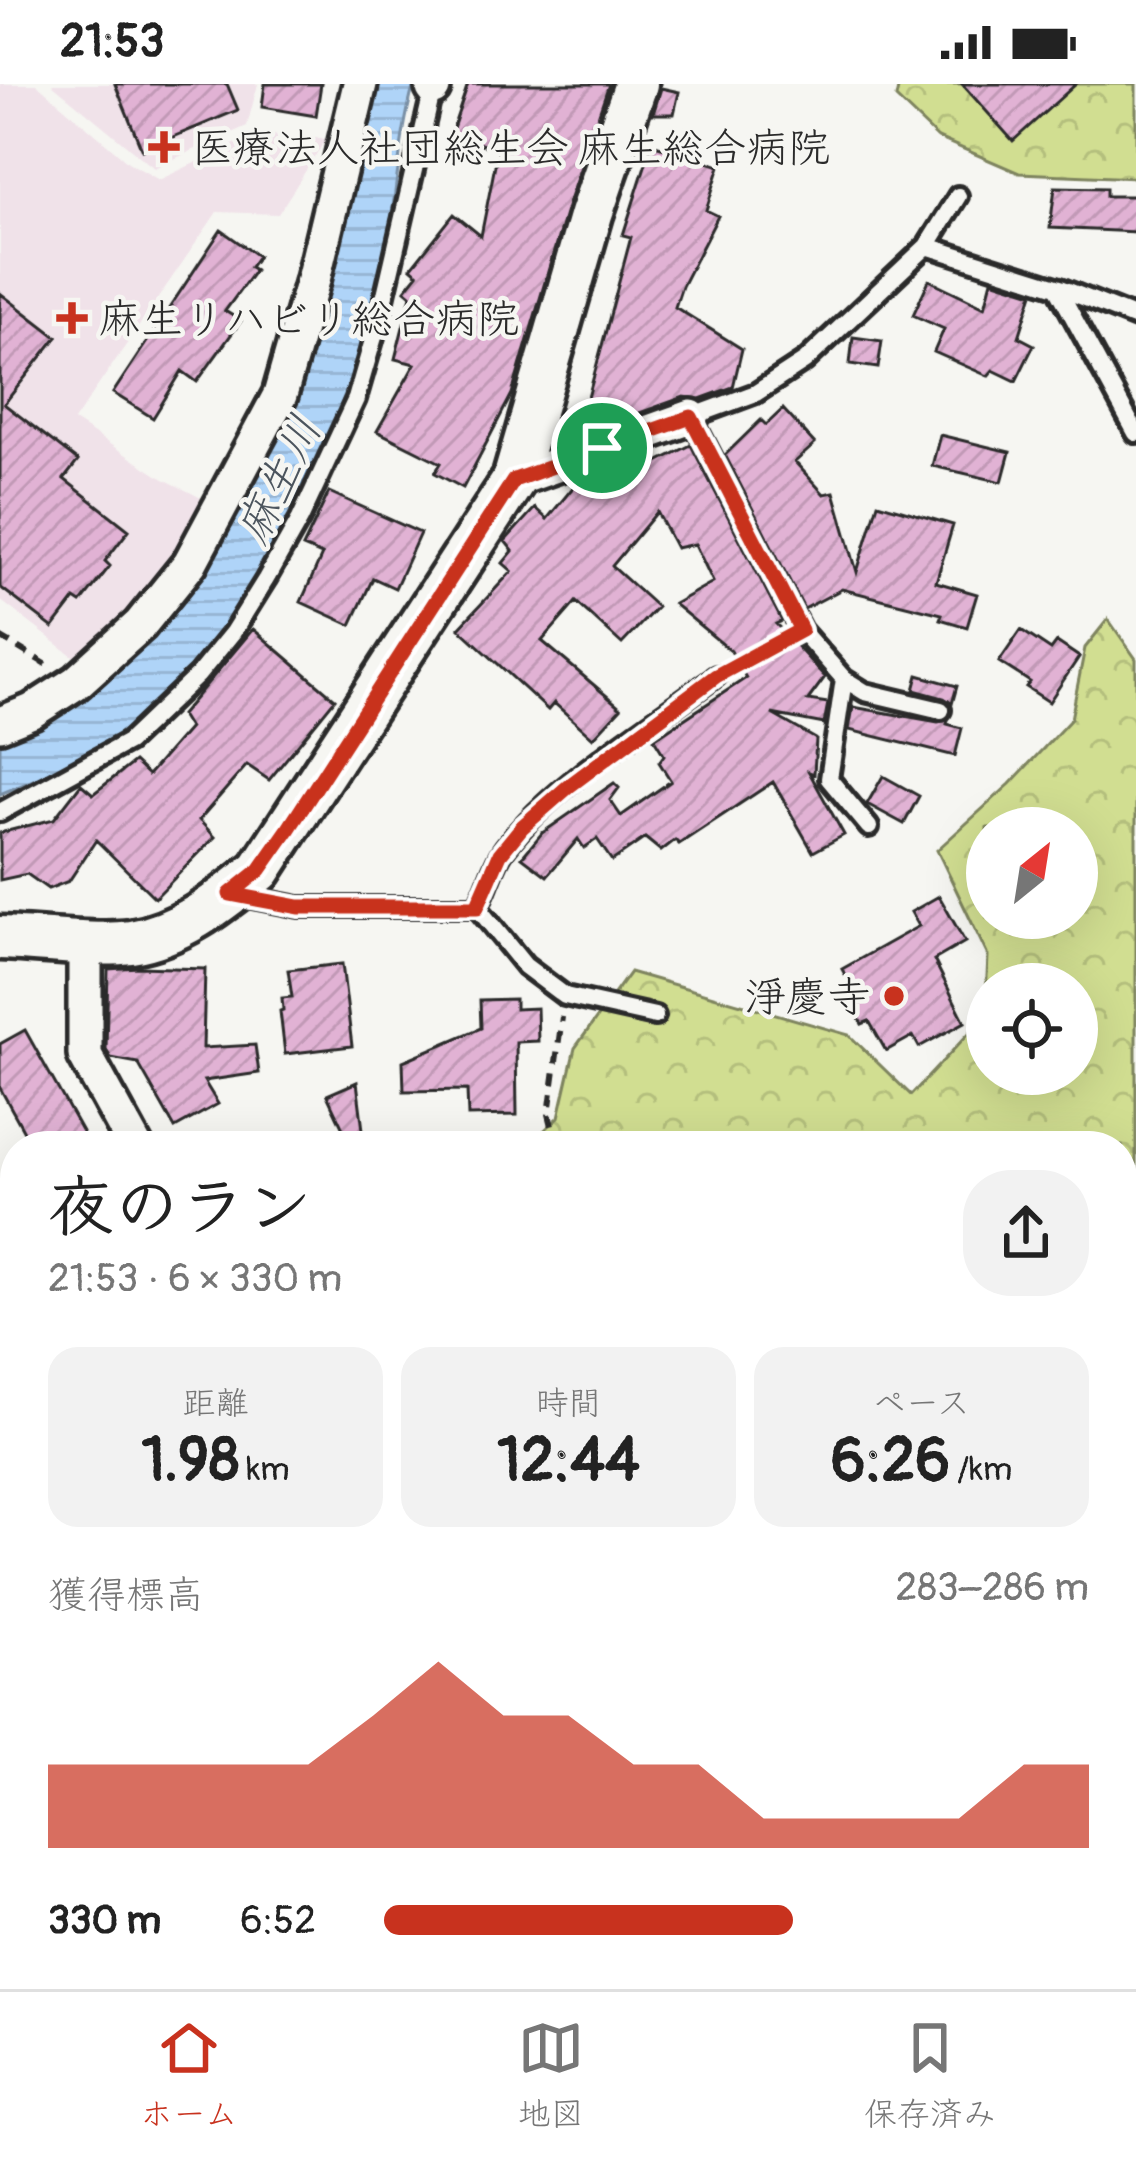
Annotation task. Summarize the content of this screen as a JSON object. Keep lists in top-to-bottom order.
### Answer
{
  "water": ["麻生川"],
  "places": {
    "health": ["医療法人社団総生会 麻生総合病院", "麻生リハビリ総合病院"],
    "other": ["淨慶寺"]
  },
  "north": "top right",
  "page": {
    "status": "21:53",
    "heading": ["夜のラン", "21:53 · 6 × 330 m"],
    "stats": [
      ["距離", "1.98 km"],
      ["時間", "12:44"],
      ["ペース", "6:26 /km"]
    ],
    "chart": ["獲得標高", "283–286 m"],
    "list": [
      {
        "name": "330 m",
        "note": "6:52"
      }
    ],
    "tabs": ["ホーム", "地図", "保存済み"]
  }
}
